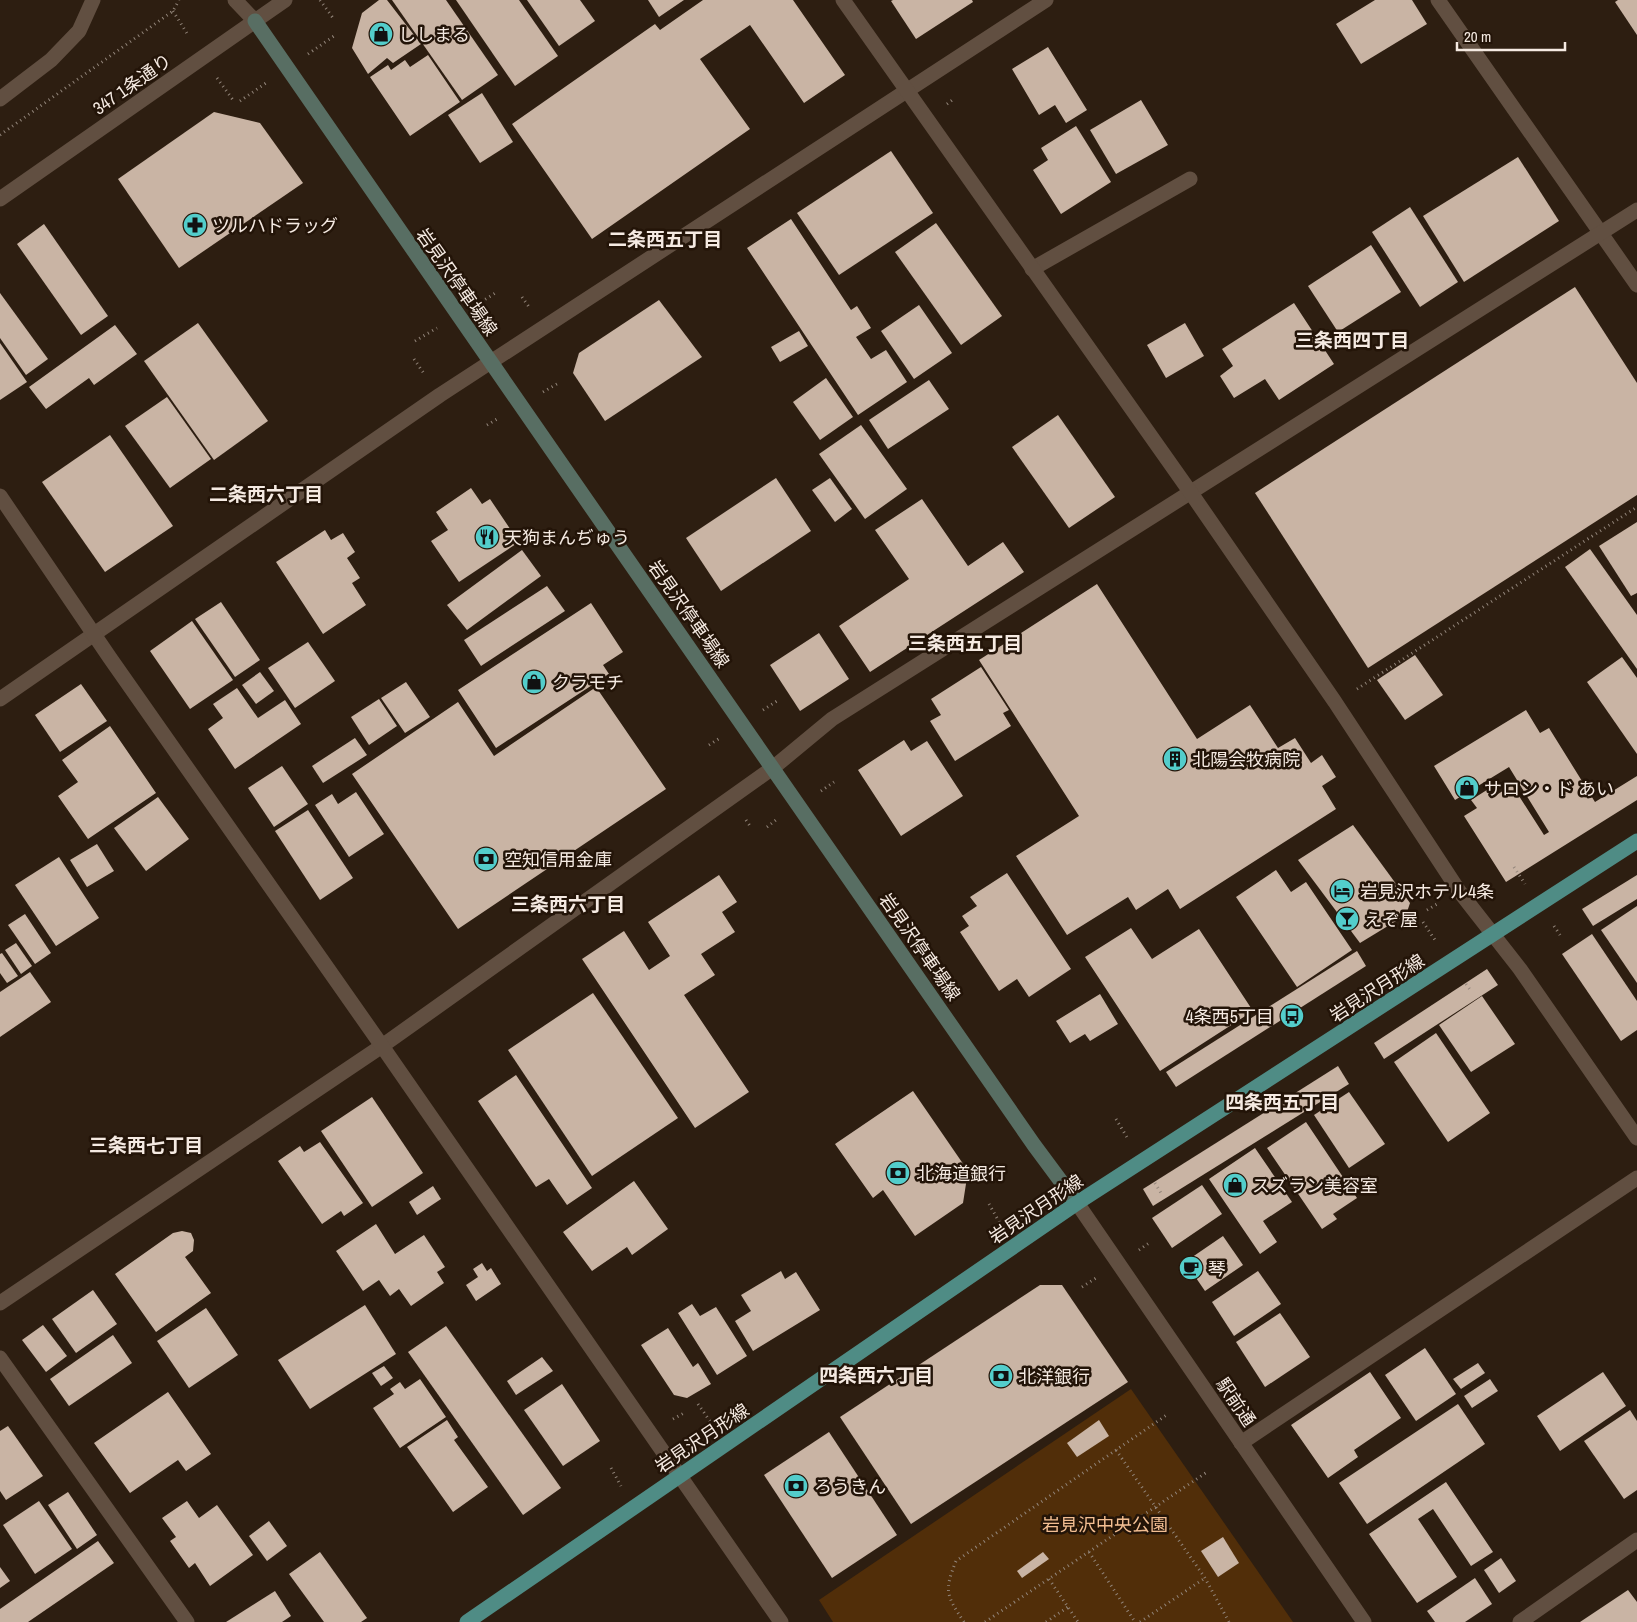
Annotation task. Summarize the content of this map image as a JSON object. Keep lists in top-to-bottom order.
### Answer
{
  "streets": {
    "main road": ["岩見沢停車場線", "岩見沢月形線"],
    "street": ["347 1条通り", "駅前通"]
  },
  "crossings": [
    ["347 1条通り", "岩見沢停車場線"],
    ["岩見沢停車場線", "岩見沢月形線"],
    ["岩見沢停車場線", "駅前通"],
    ["岩見沢月形線", "駅前通"]
  ],
  "districts": [
    "二条西五丁目",
    "三条西四丁目",
    "二条西六丁目",
    "三条西五丁目",
    "三条西六丁目",
    "四条西五丁目",
    "三条西七丁目",
    "四条西六丁目"
  ],
  "parks": ["岩見沢中央公園"],
  "places": {
    "shop": [
      "ししまる",
      "クラモチ",
      "サロン・ド あい",
      "スズラン美容室"
    ],
    "pharmacy": ["ツルハドラッグ"],
    "restaurant": ["天狗まんぢゅう"],
    "building": ["北陽会牧病院"],
    "bank": [
      "空知信用金庫",
      "北海道銀行",
      "北洋銀行",
      "ろうきん"
    ],
    "hotel": ["岩見沢ホテル4条"],
    "bar": ["えぞ屋"],
    "bus stop": ["4条西5丁目"],
    "cafe": ["琴"]
  },
  "scale_bar": "20 m"
}
